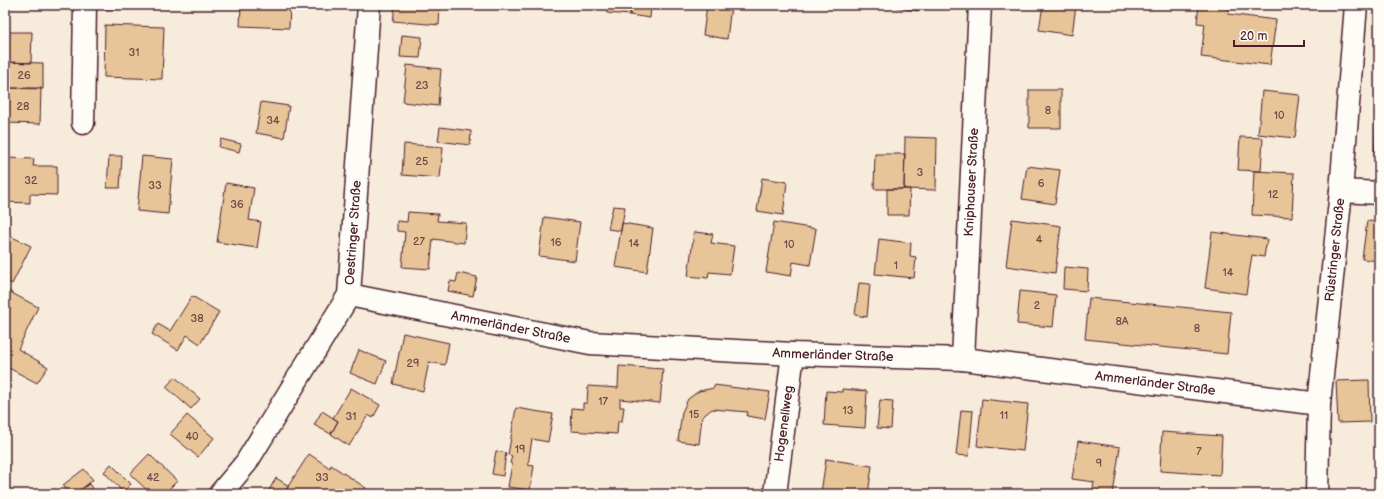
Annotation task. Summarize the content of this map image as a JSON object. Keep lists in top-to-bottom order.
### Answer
{
  "streets": {
    "street": [
      "Kniphauser Straße",
      "Oestringer Straße",
      "Rüstringer Straße",
      "Ammerländer Straße",
      "Hogenellweg"
    ]
  },
  "crossings": [
    ["Kniphauser Straße", "Ammerländer Straße"],
    ["Oestringer Straße", "Ammerländer Straße"],
    ["Rüstringer Straße", "Ammerländer Straße"],
    ["Ammerländer Straße", "Hogenellweg"]
  ],
  "house_numbers": [
    "31",
    "26",
    "23",
    "28",
    "8",
    "10",
    "34",
    "25",
    "3",
    "32",
    "6",
    "33",
    "12",
    "36",
    "4",
    "27",
    "16",
    "14",
    "10",
    "1",
    "14",
    "2",
    "38",
    "8A",
    "8",
    "29",
    "17",
    "13",
    "15",
    "11",
    "31",
    "40",
    "19",
    "7",
    "9",
    "42",
    "33"
  ],
  "scale_bar": "20 m"
}
